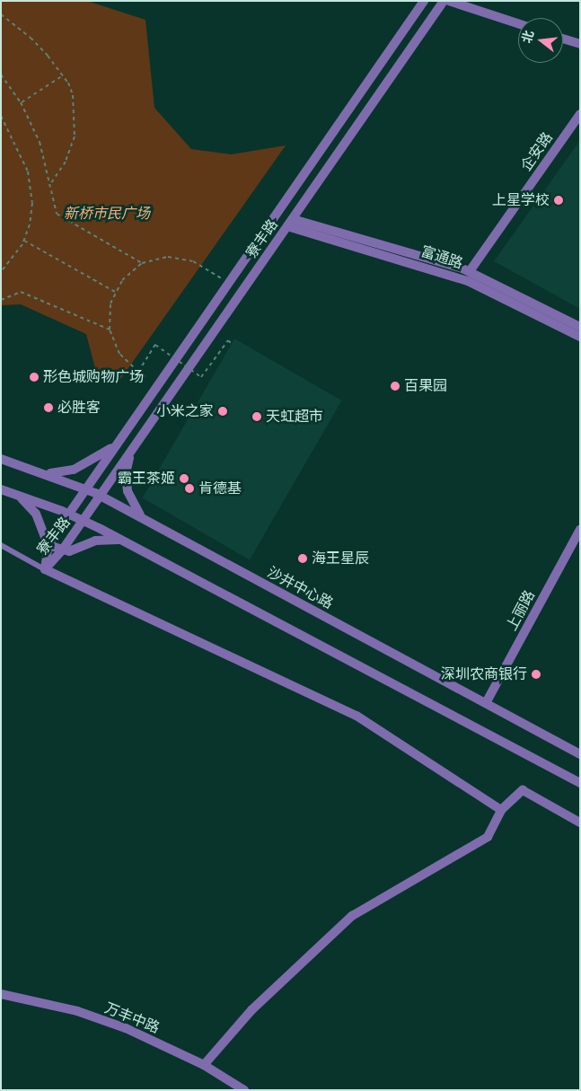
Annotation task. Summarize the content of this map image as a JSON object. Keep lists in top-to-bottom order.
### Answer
{
  "streets": {
    "street": [
      "企安路",
      "寮丰路",
      "富通路",
      "沙井中心路",
      "上丽路",
      "万丰中路"
    ]
  },
  "crossings": [
    ["企安路", "富通路"],
    ["寮丰路", "富通路"],
    ["寮丰路", "沙井中心路"],
    ["沙井中心路", "上丽路"]
  ],
  "parks": ["新桥市民广场"],
  "places": [
    "上星学校",
    "形色城购物广场",
    "百果园",
    "必胜客",
    "小米之家",
    "天虹超市",
    "霸王茶姬",
    "肯德基",
    "海王星辰",
    "深圳农商银行"
  ],
  "north": "left"
}
